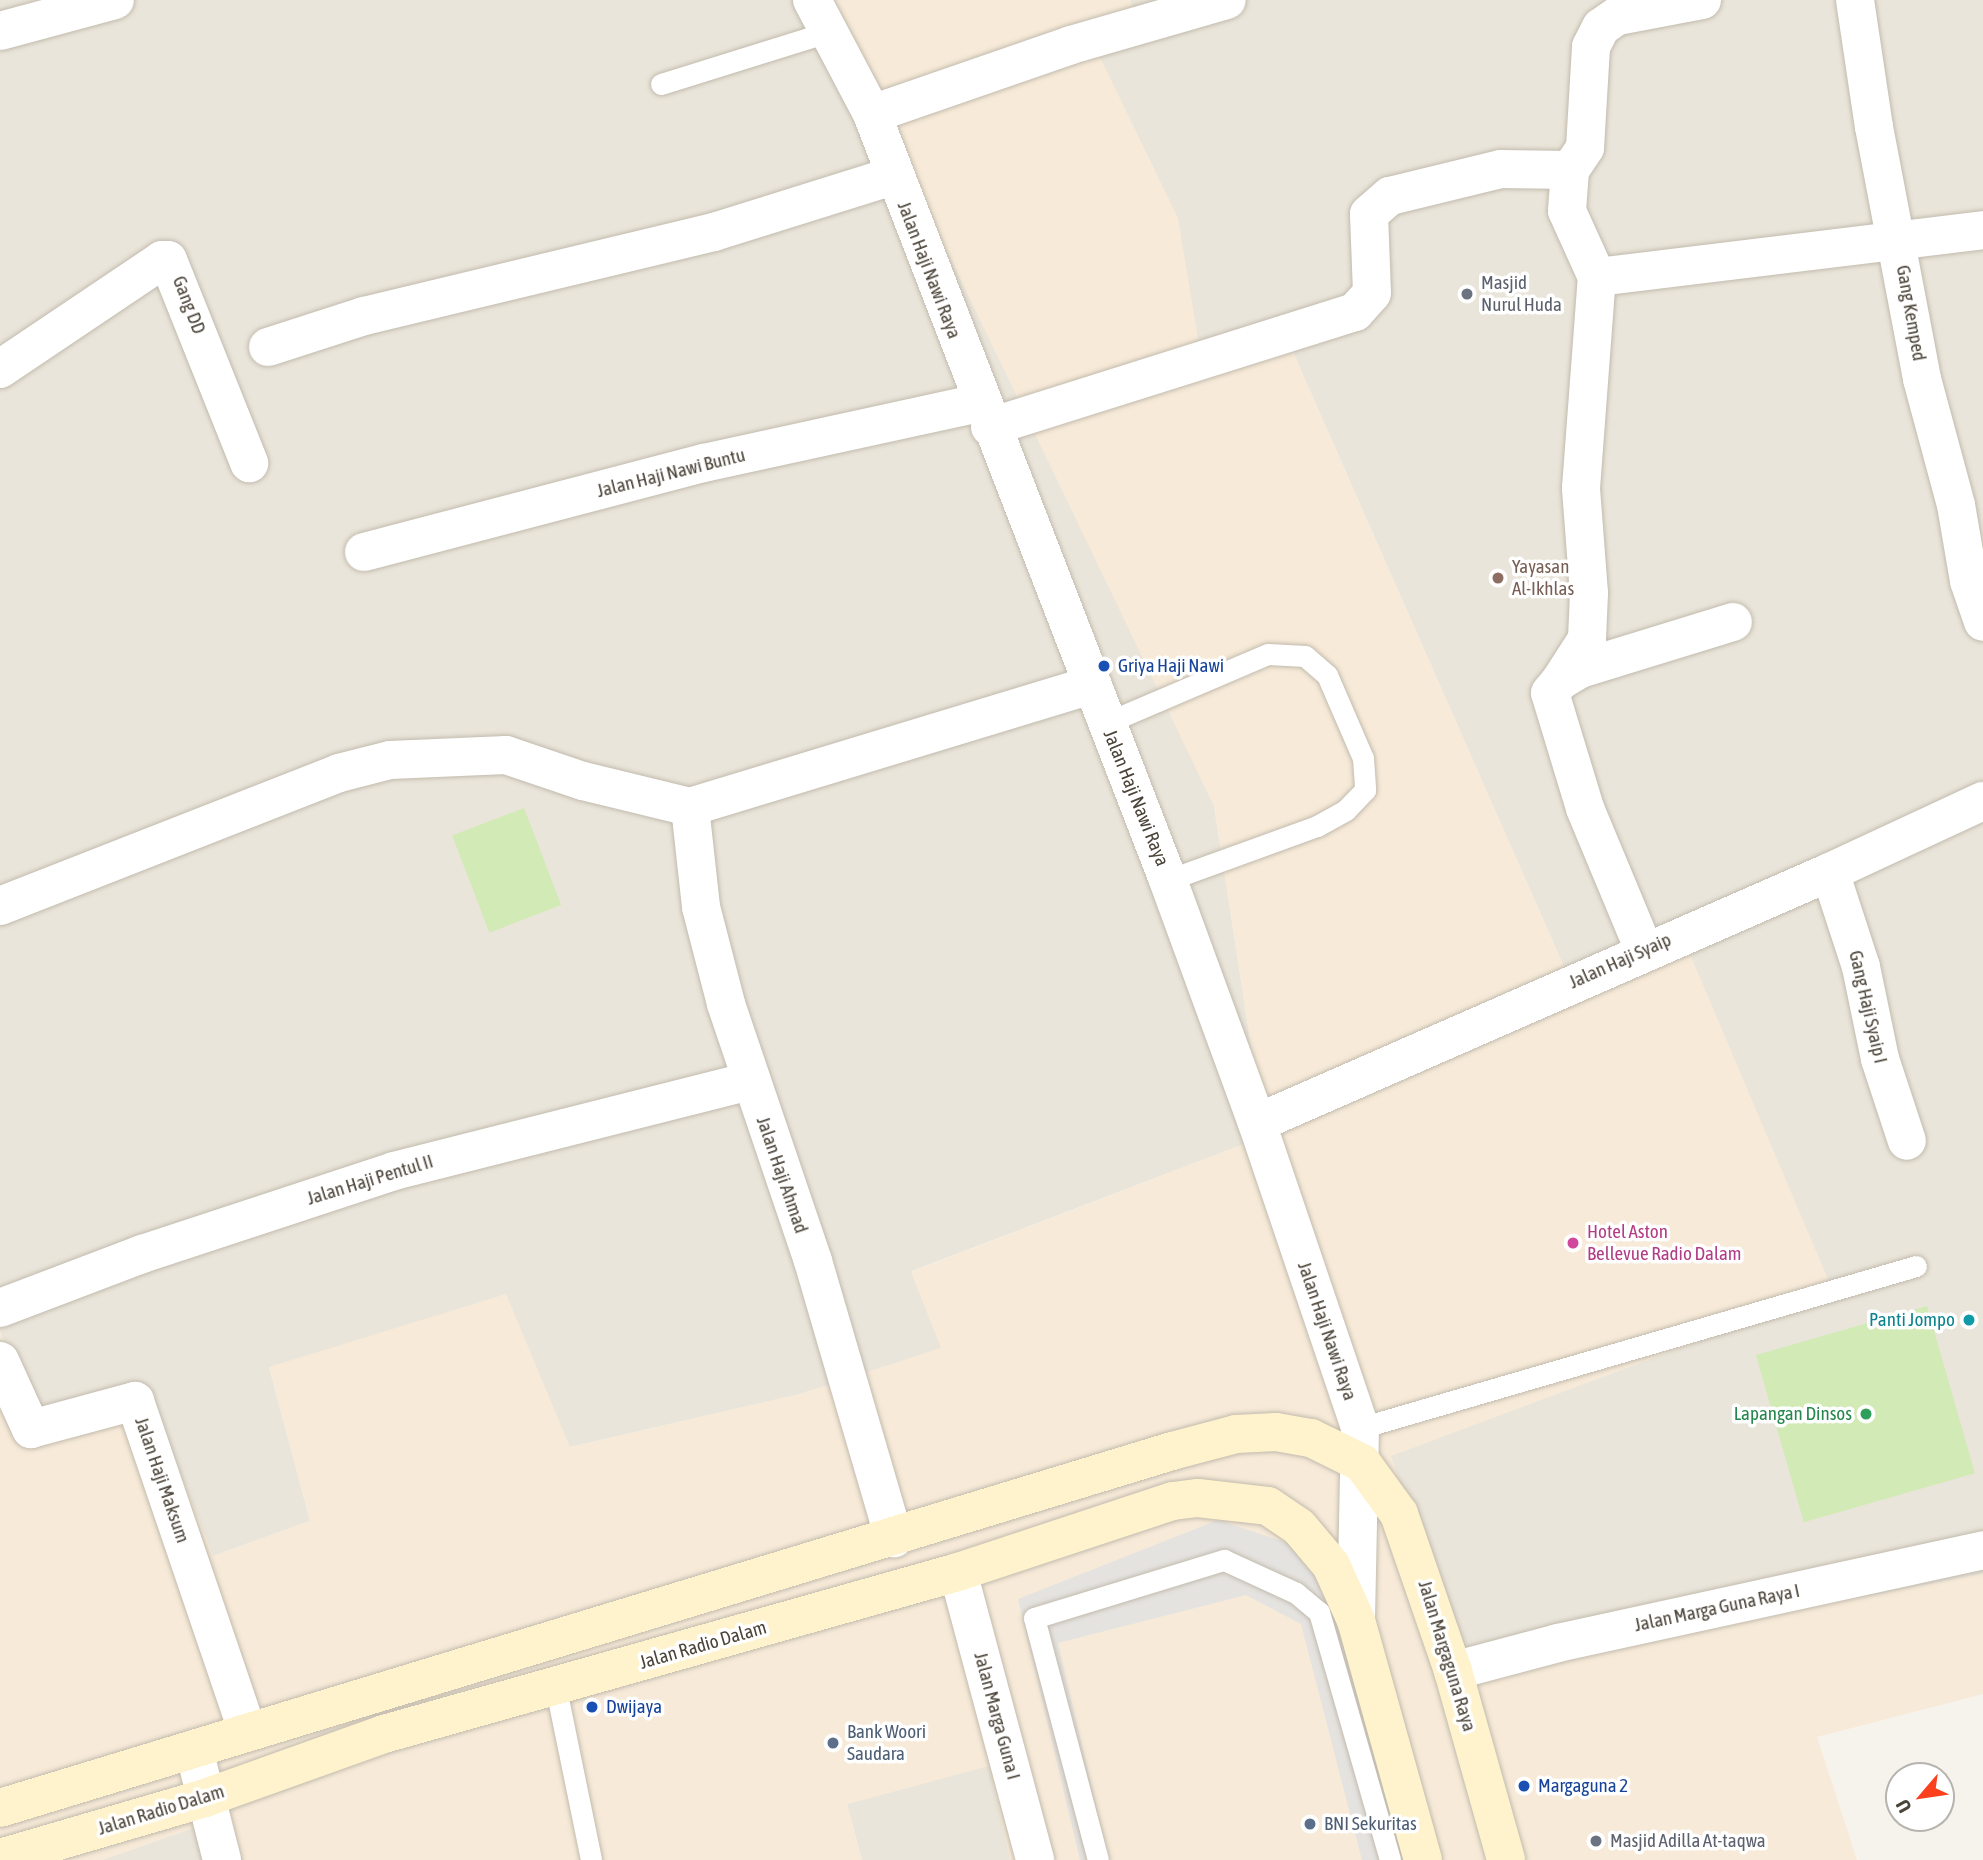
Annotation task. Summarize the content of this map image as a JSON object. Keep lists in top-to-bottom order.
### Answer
{
  "streets": {
    "main road": ["Jalan Radio Dalam", "Jalan Margaguna Raya"],
    "street": [
      "Jalan Haji Nawi Raya",
      "Gang DD",
      "Gang Kemped",
      "Jalan Haji Nawi Buntu",
      "Jalan Haji Syaip",
      "Gang Haji Syaip I",
      "Jalan Haji Ahmad",
      "Jalan Haji Pentul II",
      "Jalan Haji Maksum",
      "Jalan Marga Guna Raya I",
      "Jalan Marga Guna I"
    ]
  },
  "crossings": [
    ["Jalan Haji Nawi Raya", "Jalan Haji Nawi Buntu"],
    ["Jalan Haji Nawi Raya", "Jalan Haji Syaip"],
    ["Jalan Haji Nawi Raya", "Jalan Radio Dalam"],
    ["Jalan Haji Nawi Raya", "Jalan Margaguna Raya"],
    ["Jalan Haji Syaip", "Gang Haji Syaip I"],
    ["Jalan Haji Ahmad", "Jalan Haji Pentul II"],
    ["Jalan Marga Guna Raya I", "Jalan Margaguna Raya"],
    ["Jalan Radio Dalam", "Jalan Marga Guna I"]
  ],
  "places": [
    "Masjid Nurul Huda",
    "Yayasan Al-Ikhlas",
    "Griya Haji Nawi",
    "Hotel Aston Bellevue Radio Dalam",
    "Panti Jompo",
    "Lapangan Dinsos",
    "Dwijaya",
    "Bank Woori Saudara",
    "Margaguna 2",
    "BNI Sekuritas",
    "Masjid Adilla At-taqwa"
  ],
  "north": "bottom left"
}
